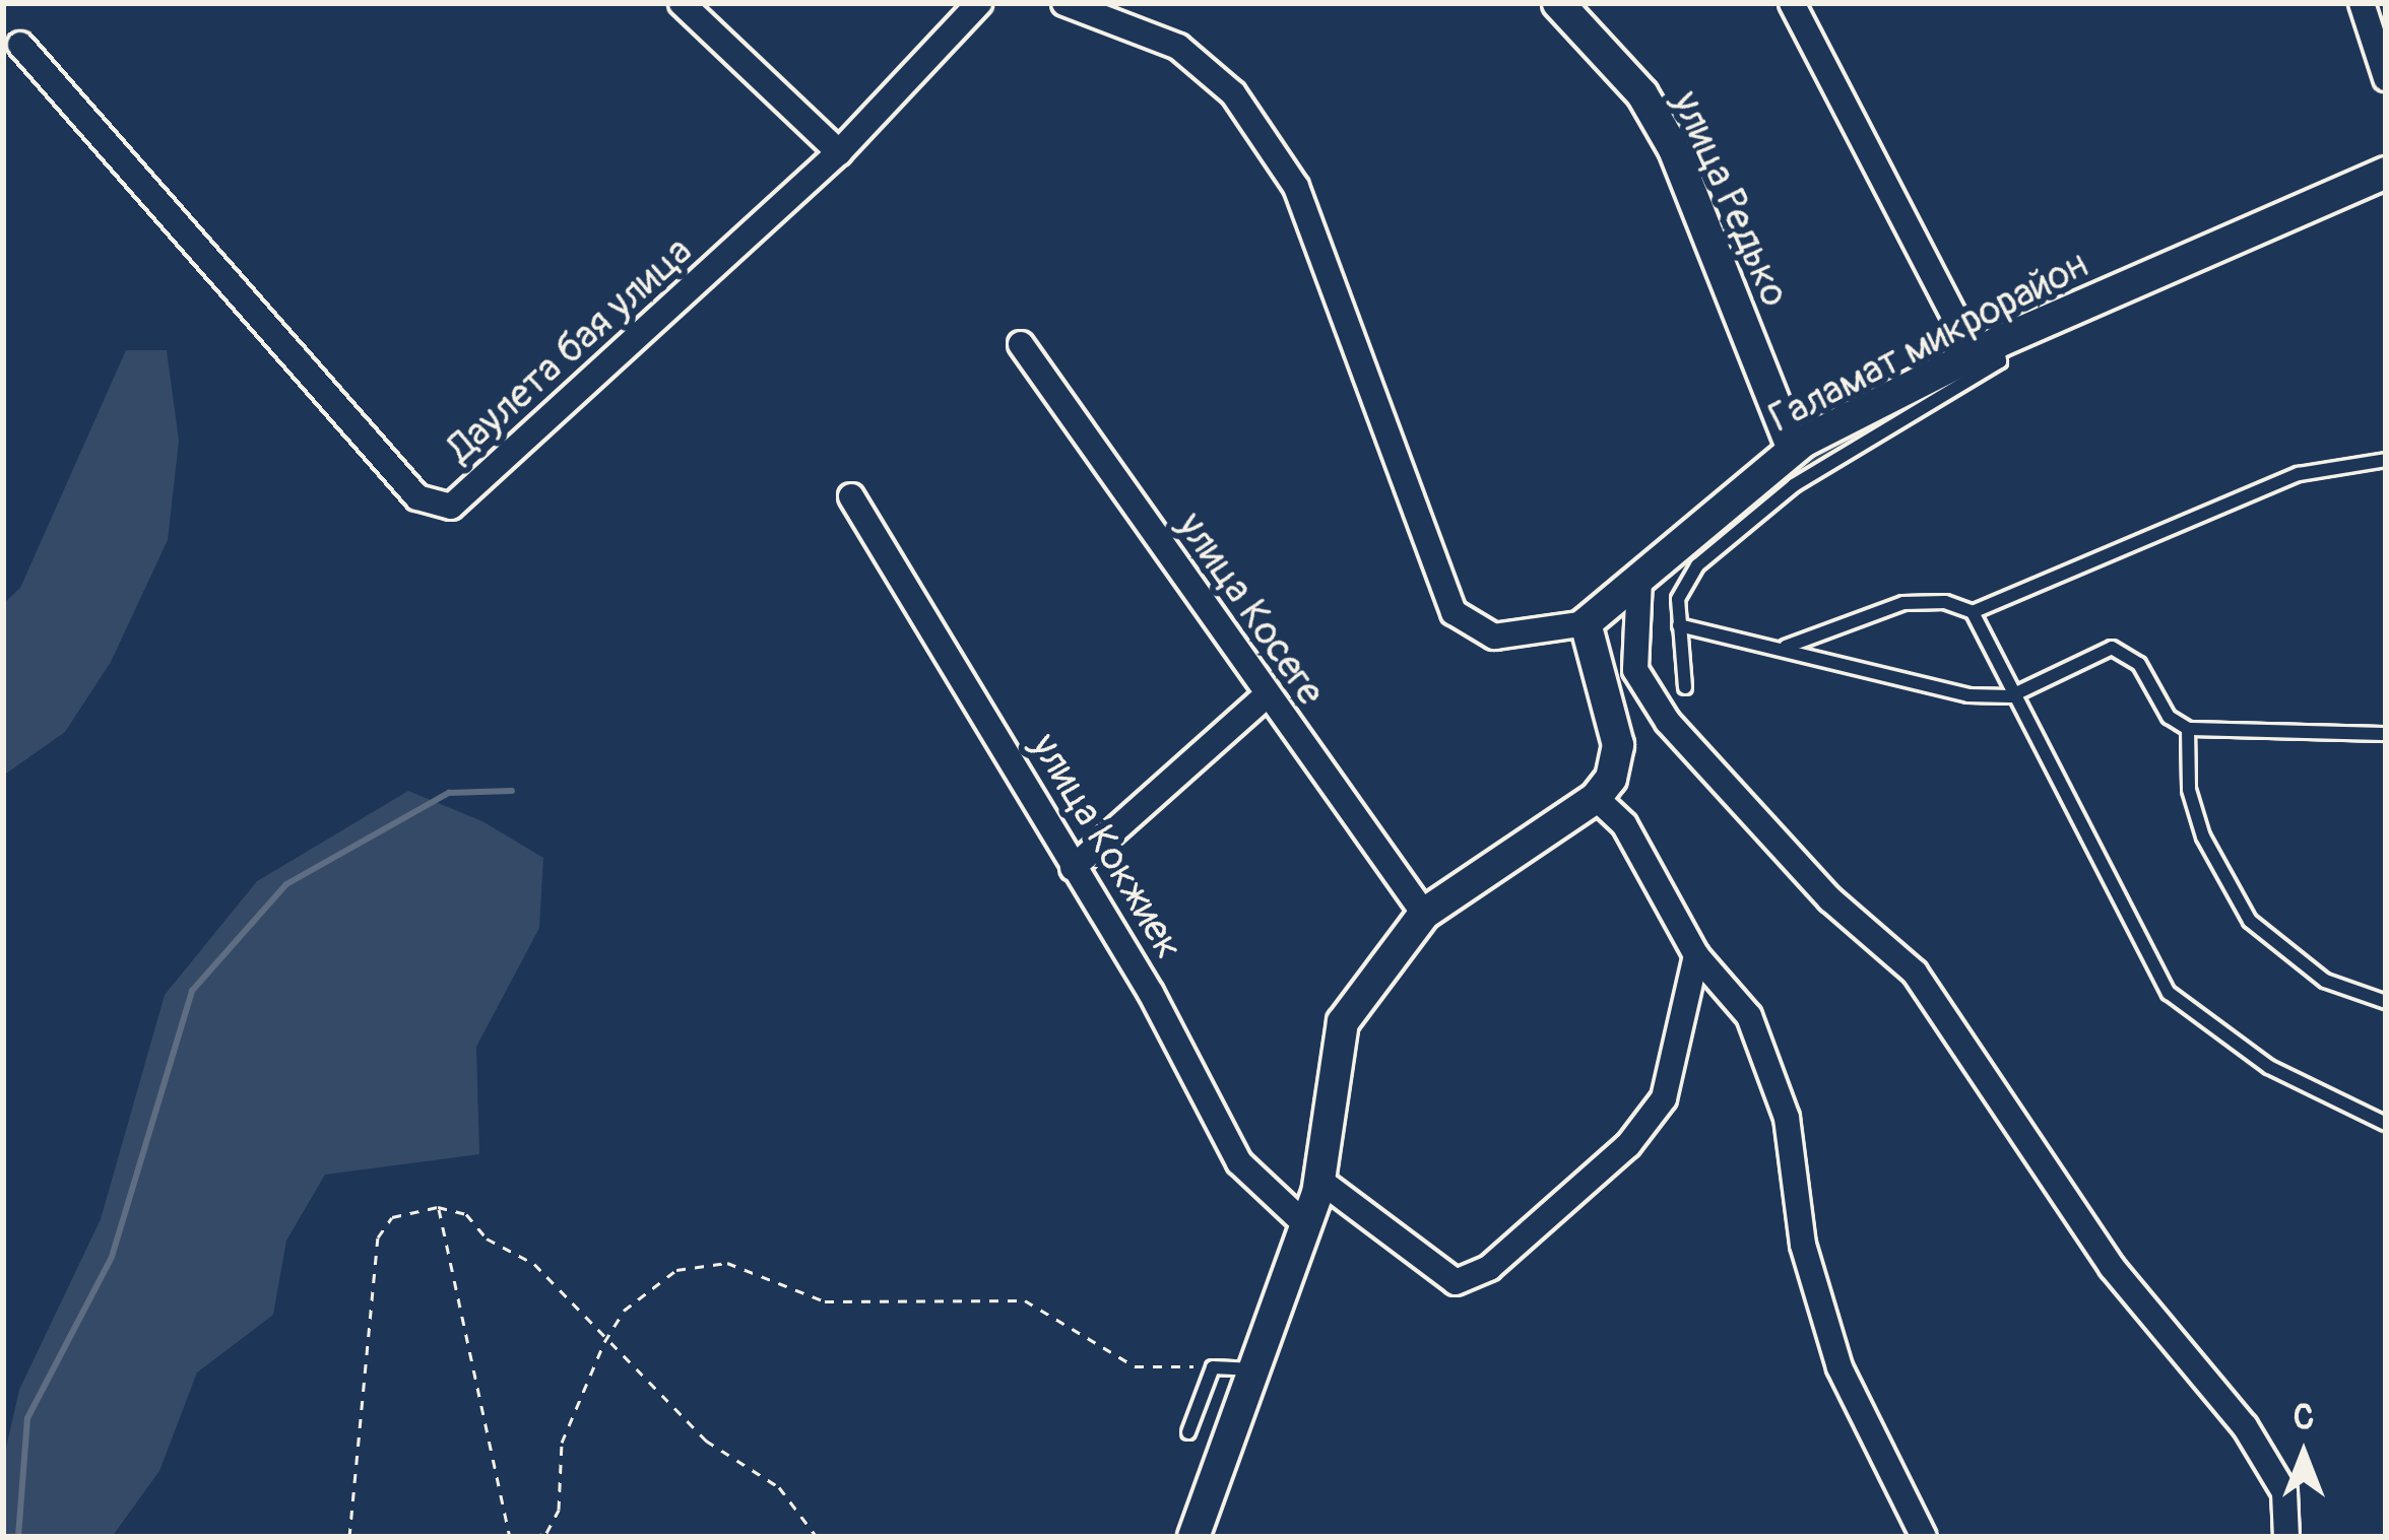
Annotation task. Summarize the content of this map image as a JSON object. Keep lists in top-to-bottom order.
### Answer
{
  "streets": {
    "street": [
      "улица Редько",
      "Галамат микрорайон",
      "Даулета бая улица",
      "улица Косеге",
      "улица Кокжиек"
    ]
  },
  "crossings": [
    ["улица Редько", "Галамат микрорайон"]
  ],
  "north": "top"
}
